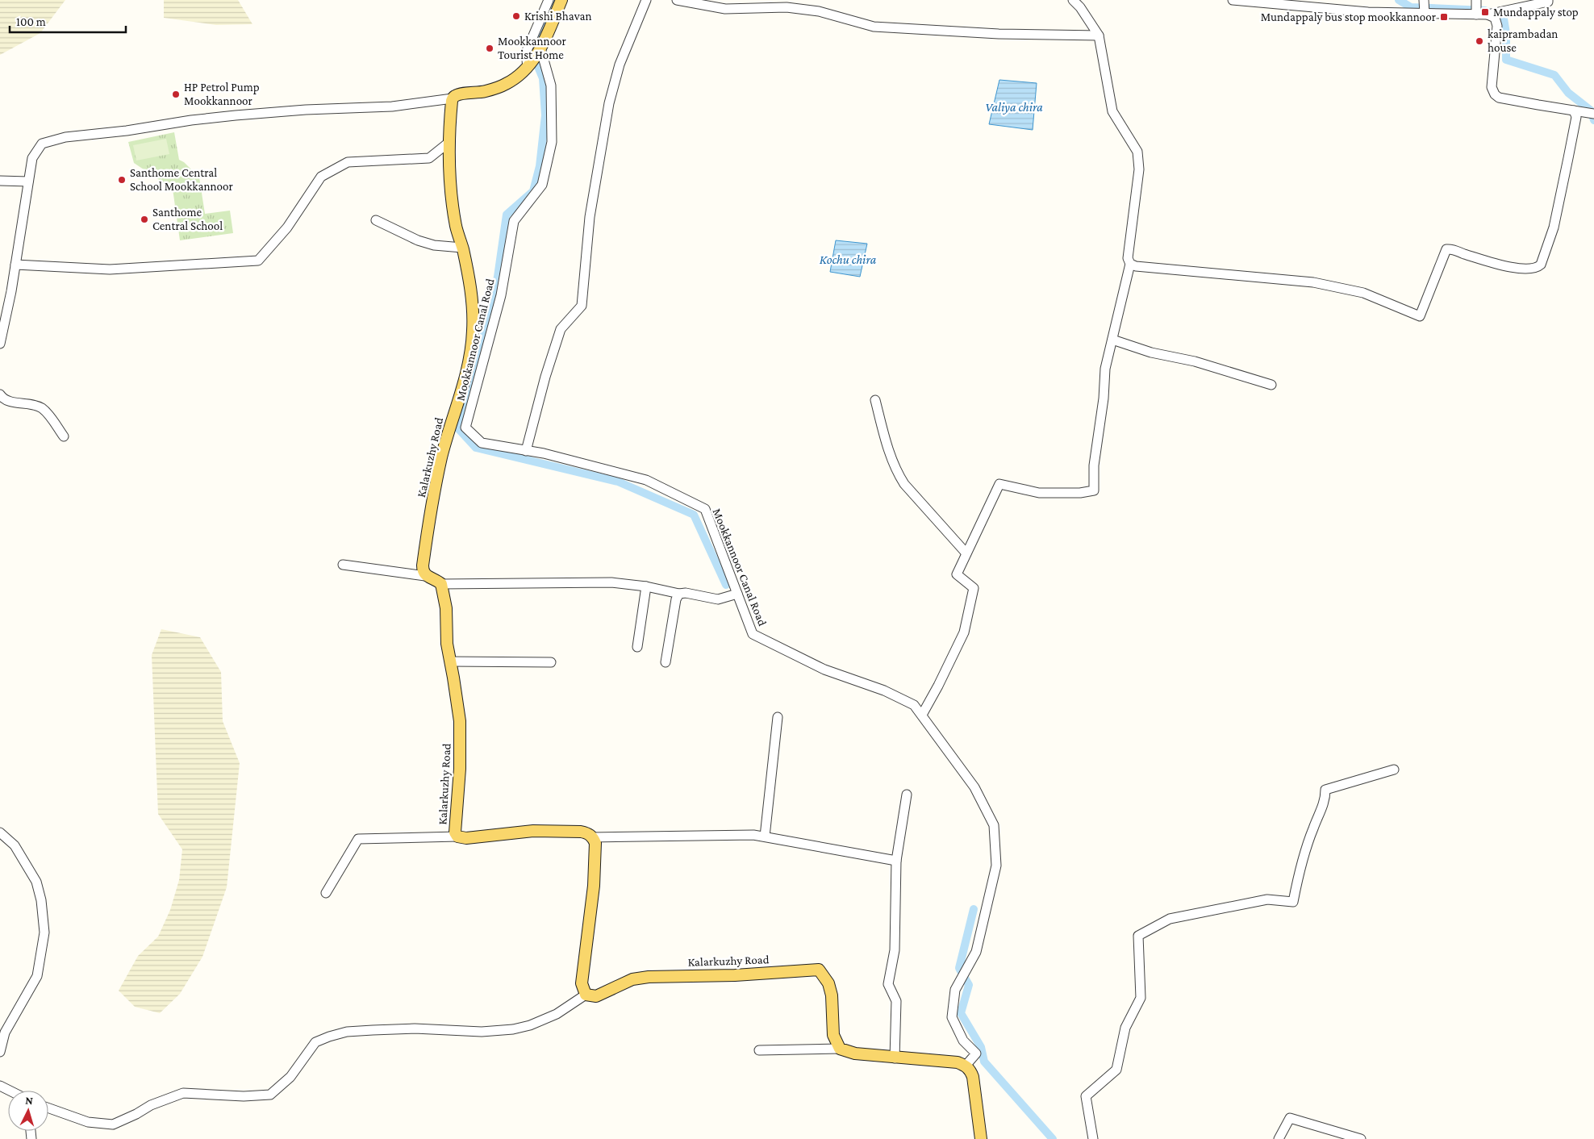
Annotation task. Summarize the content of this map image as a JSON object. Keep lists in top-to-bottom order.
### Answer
{
  "streets": {
    "main road": ["Kalarkuzhy Road"],
    "street": ["Mookkannoor Canal Road"]
  },
  "water": ["Valiya chira", "Kochu chira"],
  "places": {
    "transit": ["Mundappaly stop", "Mundappaly bus stop mookkannoor"],
    "other": [
      "Krishi Bhavan",
      "kaiprambadan house",
      "Mookkannoor Tourist Home",
      "HP Petrol Pump Mookkannoor",
      "Santhome Central School Mookkannoor",
      "Santhome Central School"
    ]
  },
  "scale_bar": "100 m",
  "north": "top"
}
